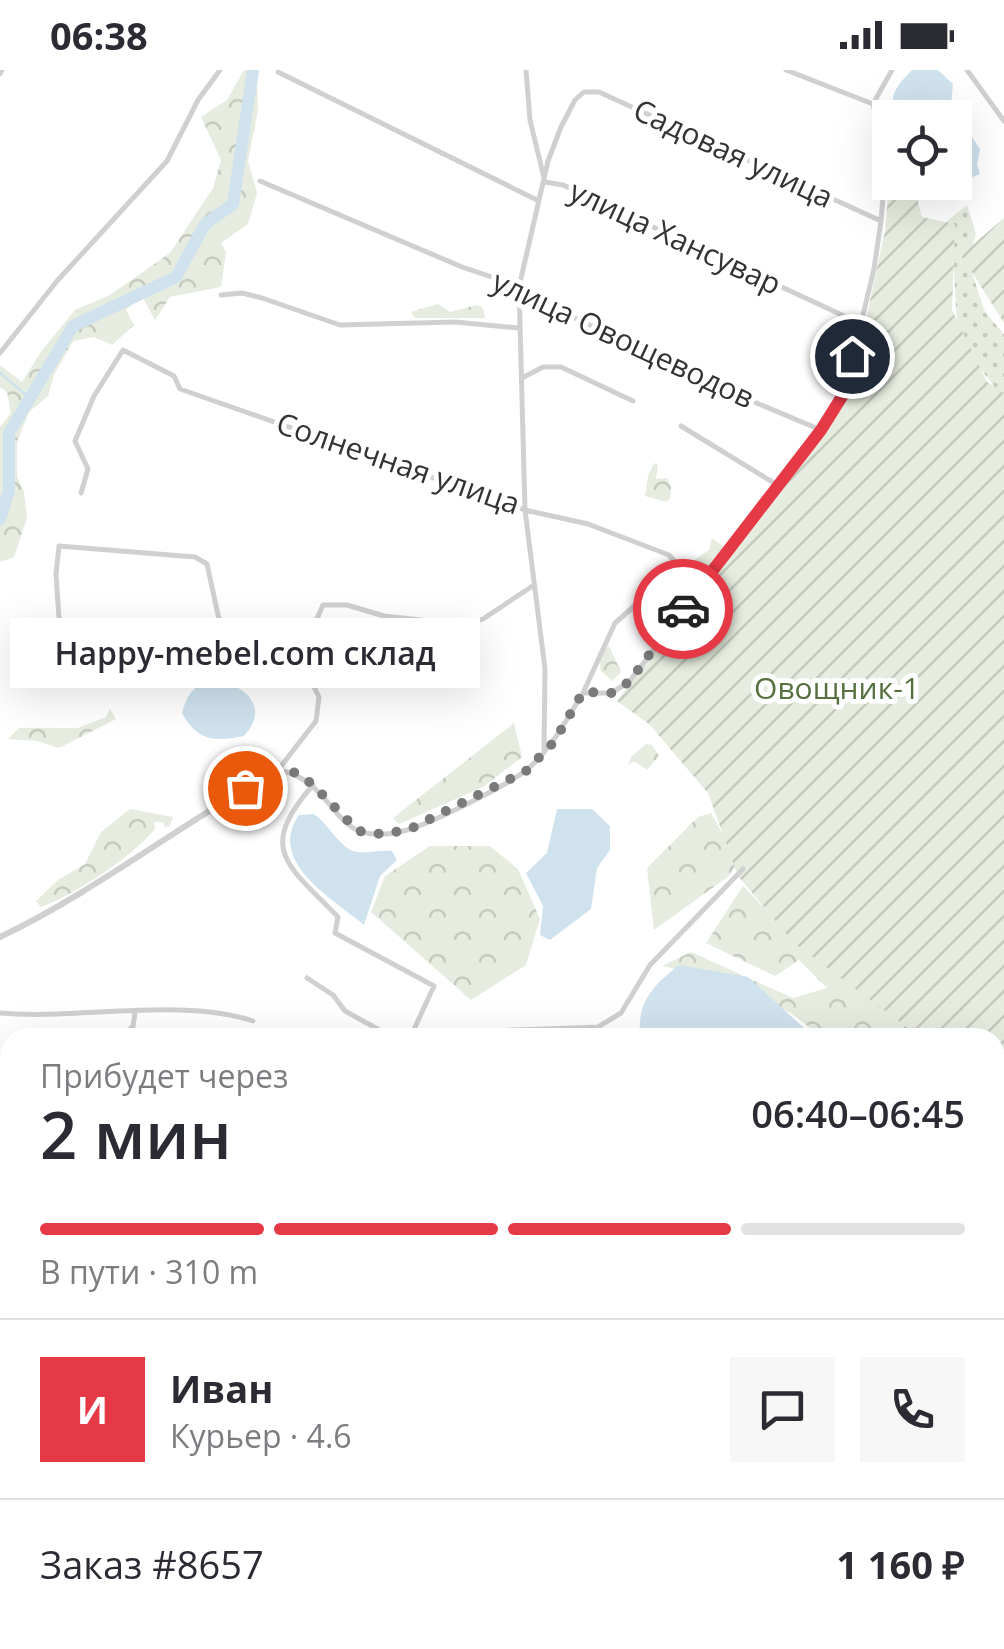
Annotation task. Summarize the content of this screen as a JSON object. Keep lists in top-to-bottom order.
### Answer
{
  "streets": {
    "street": [
      "Садовая улица",
      "улица Хансувар",
      "улица Овощеводов",
      "Солнечная улица"
    ]
  },
  "crossings": [
    ["Садовая улица", "улица Хансувар"]
  ],
  "parks": ["Овощник-1"],
  "places": ["Happy-mebel.com склад"],
  "page": {
    "status": "06:38",
    "bubble": "Happy-mebel.com склад",
    "heading": ["2 мин", "Прибудет через", "06:40–06:45"],
    "panel": [
      "Иван",
      "Курьер · 4.6",
      "Заказ #8657",
      "1 160 ₽"
    ],
    "bar": "В пути · 310 m",
    "round": "И"
  }
}
